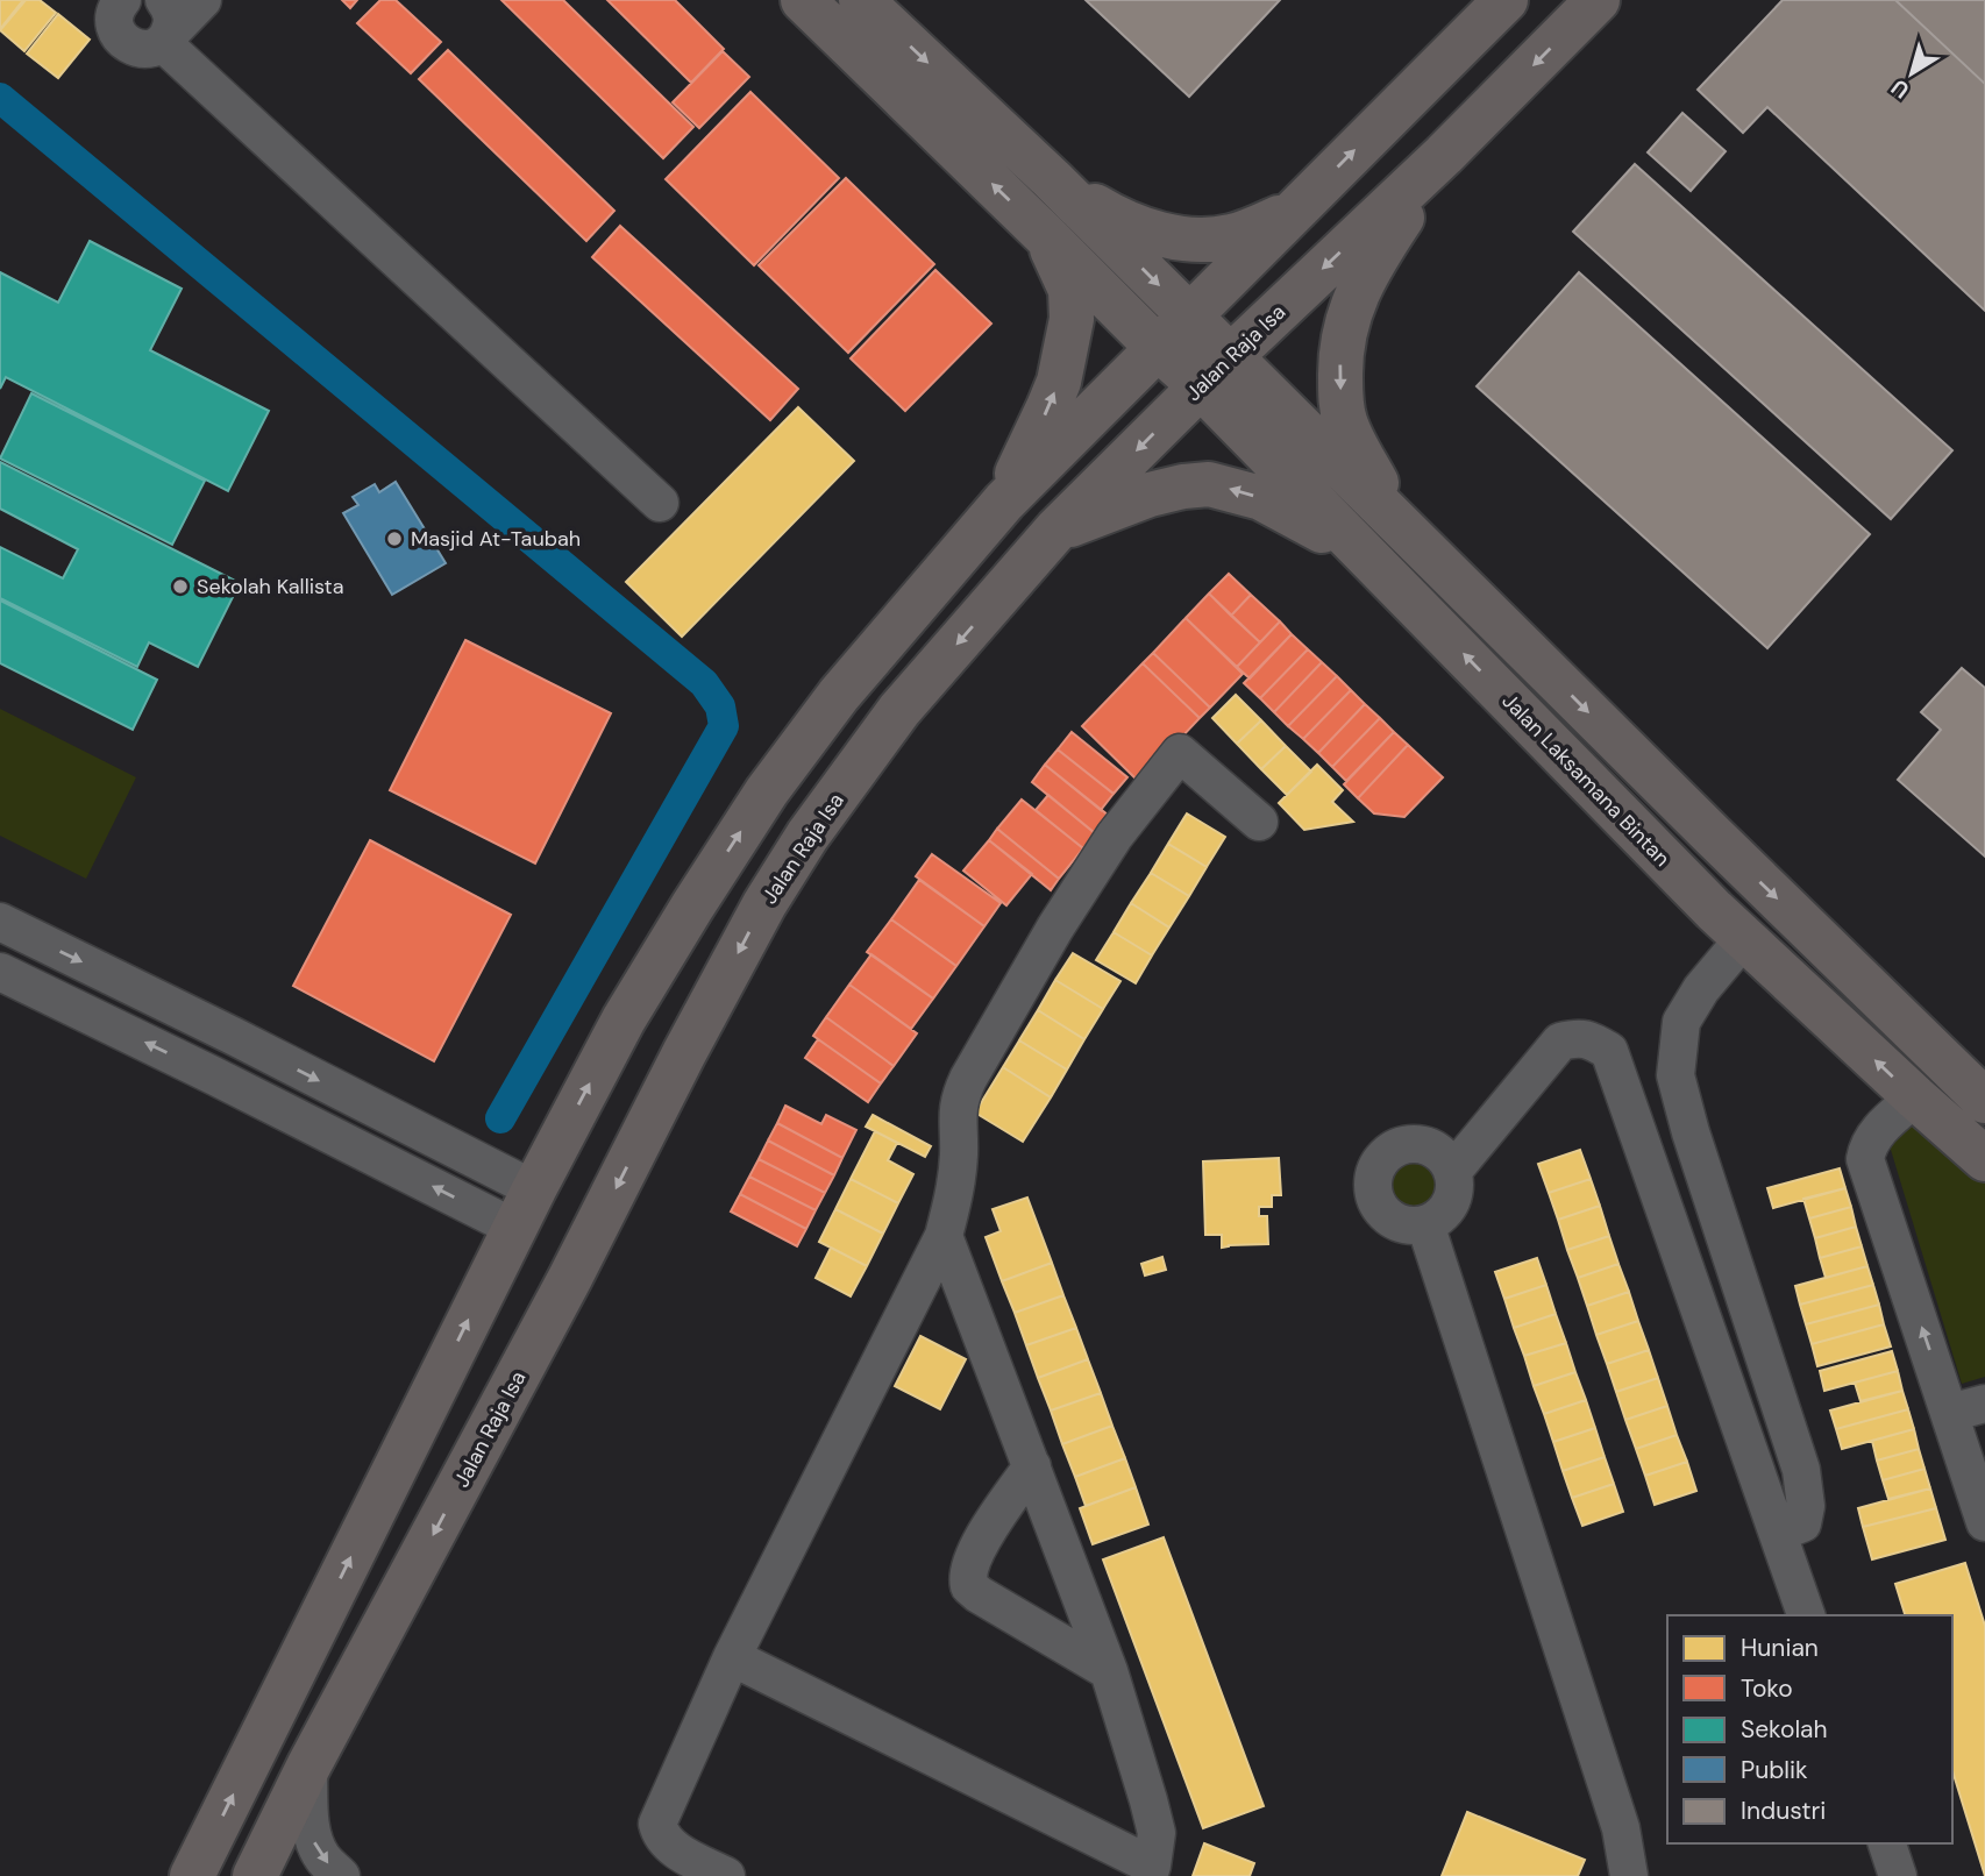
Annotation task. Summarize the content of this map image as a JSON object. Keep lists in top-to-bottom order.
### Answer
{
  "streets": {
    "main road": ["Jalan Raja Isa", "Jalan Laksamana Bintan"]
  },
  "crossings": [
    ["Jalan Raja Isa", "Jalan Laksamana Bintan"]
  ],
  "places": ["Masjid At-Taubah", "Sekolah Kallista"],
  "legend": [
    "Hunian",
    "Toko",
    "Sekolah",
    "Publik",
    "Industri"
  ],
  "north": "bottom left"
}
